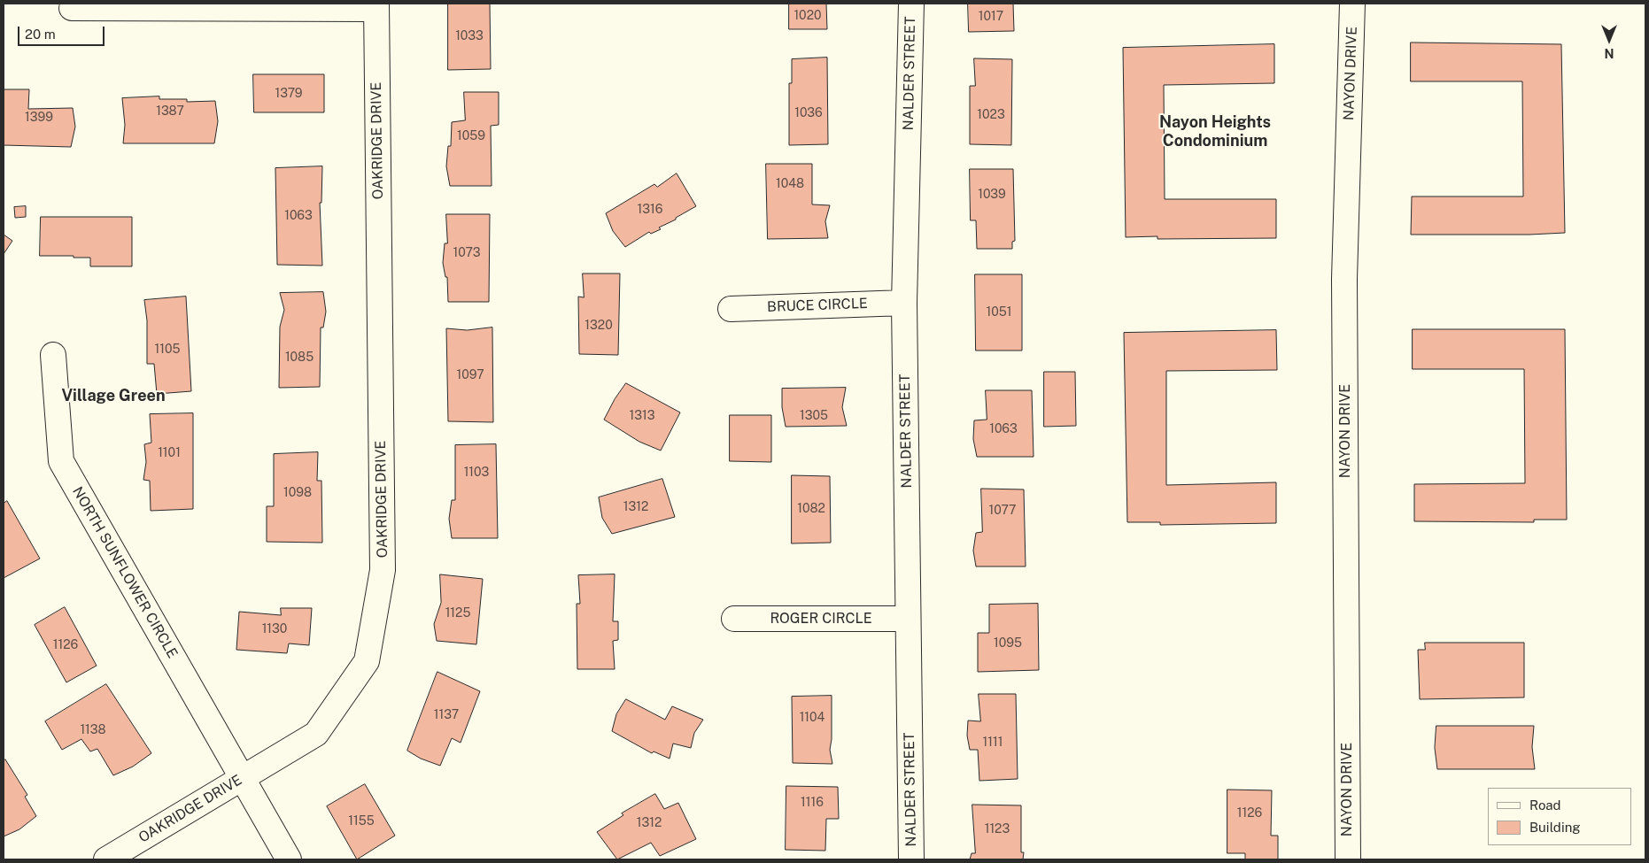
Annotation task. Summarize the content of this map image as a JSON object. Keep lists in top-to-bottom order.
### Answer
{
  "streets": {
    "street": [
      "NALDER STREET",
      "NAYON DRIVE",
      "OAKRIDGE DRIVE",
      "BRUCE CIRCLE",
      "NORTH SUNFLOWER CIRCLE",
      "ROGER CIRCLE"
    ]
  },
  "crossings": [
    ["NALDER STREET", "BRUCE CIRCLE"],
    ["NALDER STREET", "ROGER CIRCLE"],
    ["OAKRIDGE DRIVE", "NORTH SUNFLOWER CIRCLE"]
  ],
  "districts": ["Nayon Heights Condominium", "Village Green"],
  "house_numbers": [
    "1020",
    "1017",
    "1033",
    "1379",
    "1387",
    "1036",
    "1023",
    "1399",
    "1059",
    "1048",
    "1039",
    "1316",
    "1063",
    "1073",
    "1051",
    "1320",
    "1105",
    "1085",
    "1097",
    "1313",
    "1305",
    "1063",
    "1101",
    "1103",
    "1098",
    "1312",
    "1082",
    "1077",
    "1125",
    "1130",
    "1095",
    "1126",
    "1137",
    "1104",
    "1138",
    "1111",
    "1116",
    "1126",
    "1155",
    "1312",
    "1123"
  ],
  "legend": ["Road", "Building"],
  "scale_bar": "20 m",
  "north": "bottom"
}
